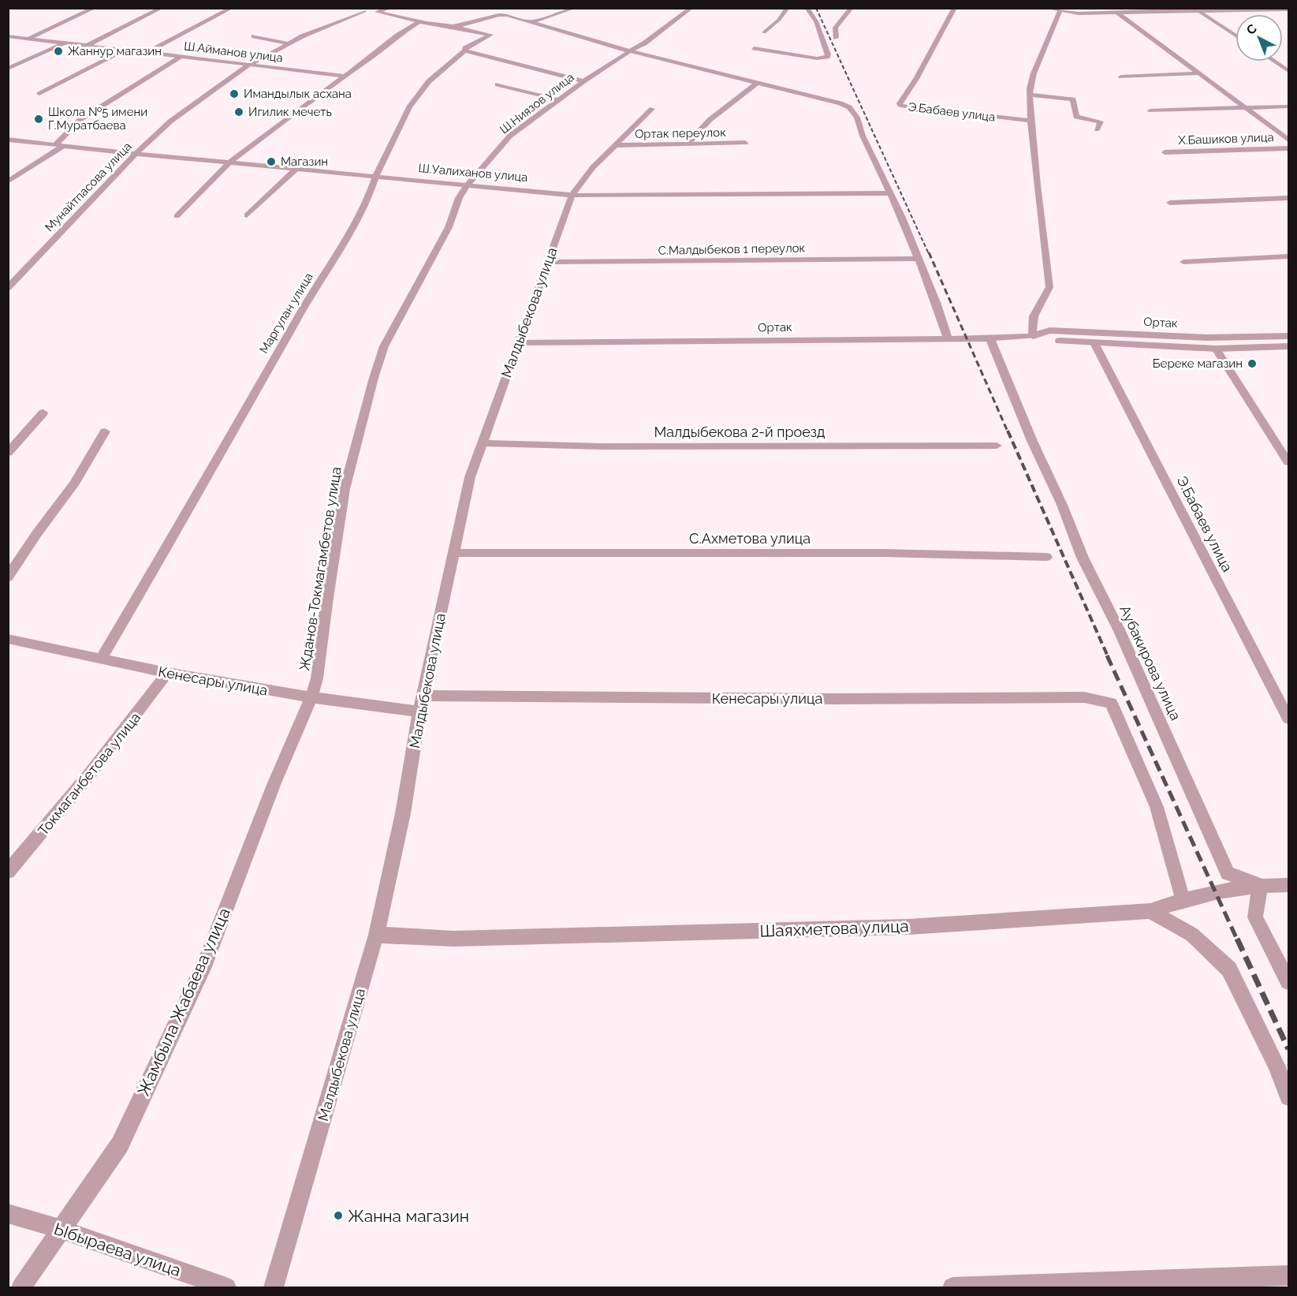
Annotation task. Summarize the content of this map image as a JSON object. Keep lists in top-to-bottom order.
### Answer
{
  "streets": {
    "street": [
      "Ш.Айманов улица",
      "Ш.Ниязов улица",
      "Э.Бабаев улица",
      "Ортак переулок",
      "Х.Башиков улица",
      "Ш.Уалиханов улица",
      "Мунайтпасова улица",
      "С.Малдыбеков 1 переулок",
      "Малдыбекова улица",
      "Маргулан улица",
      "Ортак",
      "Малдыбекова 2-й проезд",
      "С.Ахметова улица",
      "Жданов-Токмагамбетов улица",
      "Аубакирова улица",
      "Кенесары улица",
      "Токмаганбетова улица",
      "Шаяхметова улица",
      "Жамбыла Жабаева улица",
      "Ыбыраева улица"
    ]
  },
  "crossings": [
    ["Ш.Айманов улица", "Мунайтпасова улица"],
    ["Ш.Ниязов улица", "Ш.Уалиханов улица"],
    ["Ш.Ниязов улица", "Жданов-Токмагамбетов улица"],
    ["Э.Бабаев улица", "Ортак"],
    ["Ортак переулок", "Малдыбекова улица"],
    ["Ш.Уалиханов улица", "Мунайтпасова улица"],
    ["Ш.Уалиханов улица", "Малдыбекова улица"],
    ["Ш.Уалиханов улица", "Маргулан улица"],
    ["Ш.Уалиханов улица", "Жданов-Токмагамбетов улица"],
    ["С.Малдыбеков 1 переулок", "Малдыбекова улица"],
    ["Малдыбекова улица", "Ортак"],
    ["Малдыбекова улица", "Малдыбекова 2-й проезд"],
    ["Малдыбекова улица", "С.Ахметова улица"],
    ["Малдыбекова улица", "Кенесары улица"],
    ["Малдыбекова улица", "Шаяхметова улица"],
    ["Маргулан улица", "Кенесары улица"],
    ["Ортак", "Аубакирова улица"],
    ["Жданов-Токмагамбетов улица", "Кенесары улица"],
    ["Жданов-Токмагамбетов улица", "Жамбыла Жабаева улица"],
    ["Аубакирова улица", "Шаяхметова улица"],
    ["Кенесары улица", "Токмаганбетова улица"],
    ["Кенесары улица", "Шаяхметова улица"],
    ["Кенесары улица", "Жамбыла Жабаева улица"],
    ["Жамбыла Жабаева улица", "Ыбыраева улица"]
  ],
  "places": [
    "Жаннур магазин",
    "Имандылык асхана",
    "Игилик мечеть",
    "Школа №5 имени Г.Муратбаева",
    "Магазин",
    "Береке магазин",
    "Жанна магазин"
  ],
  "north": "top left"
}
